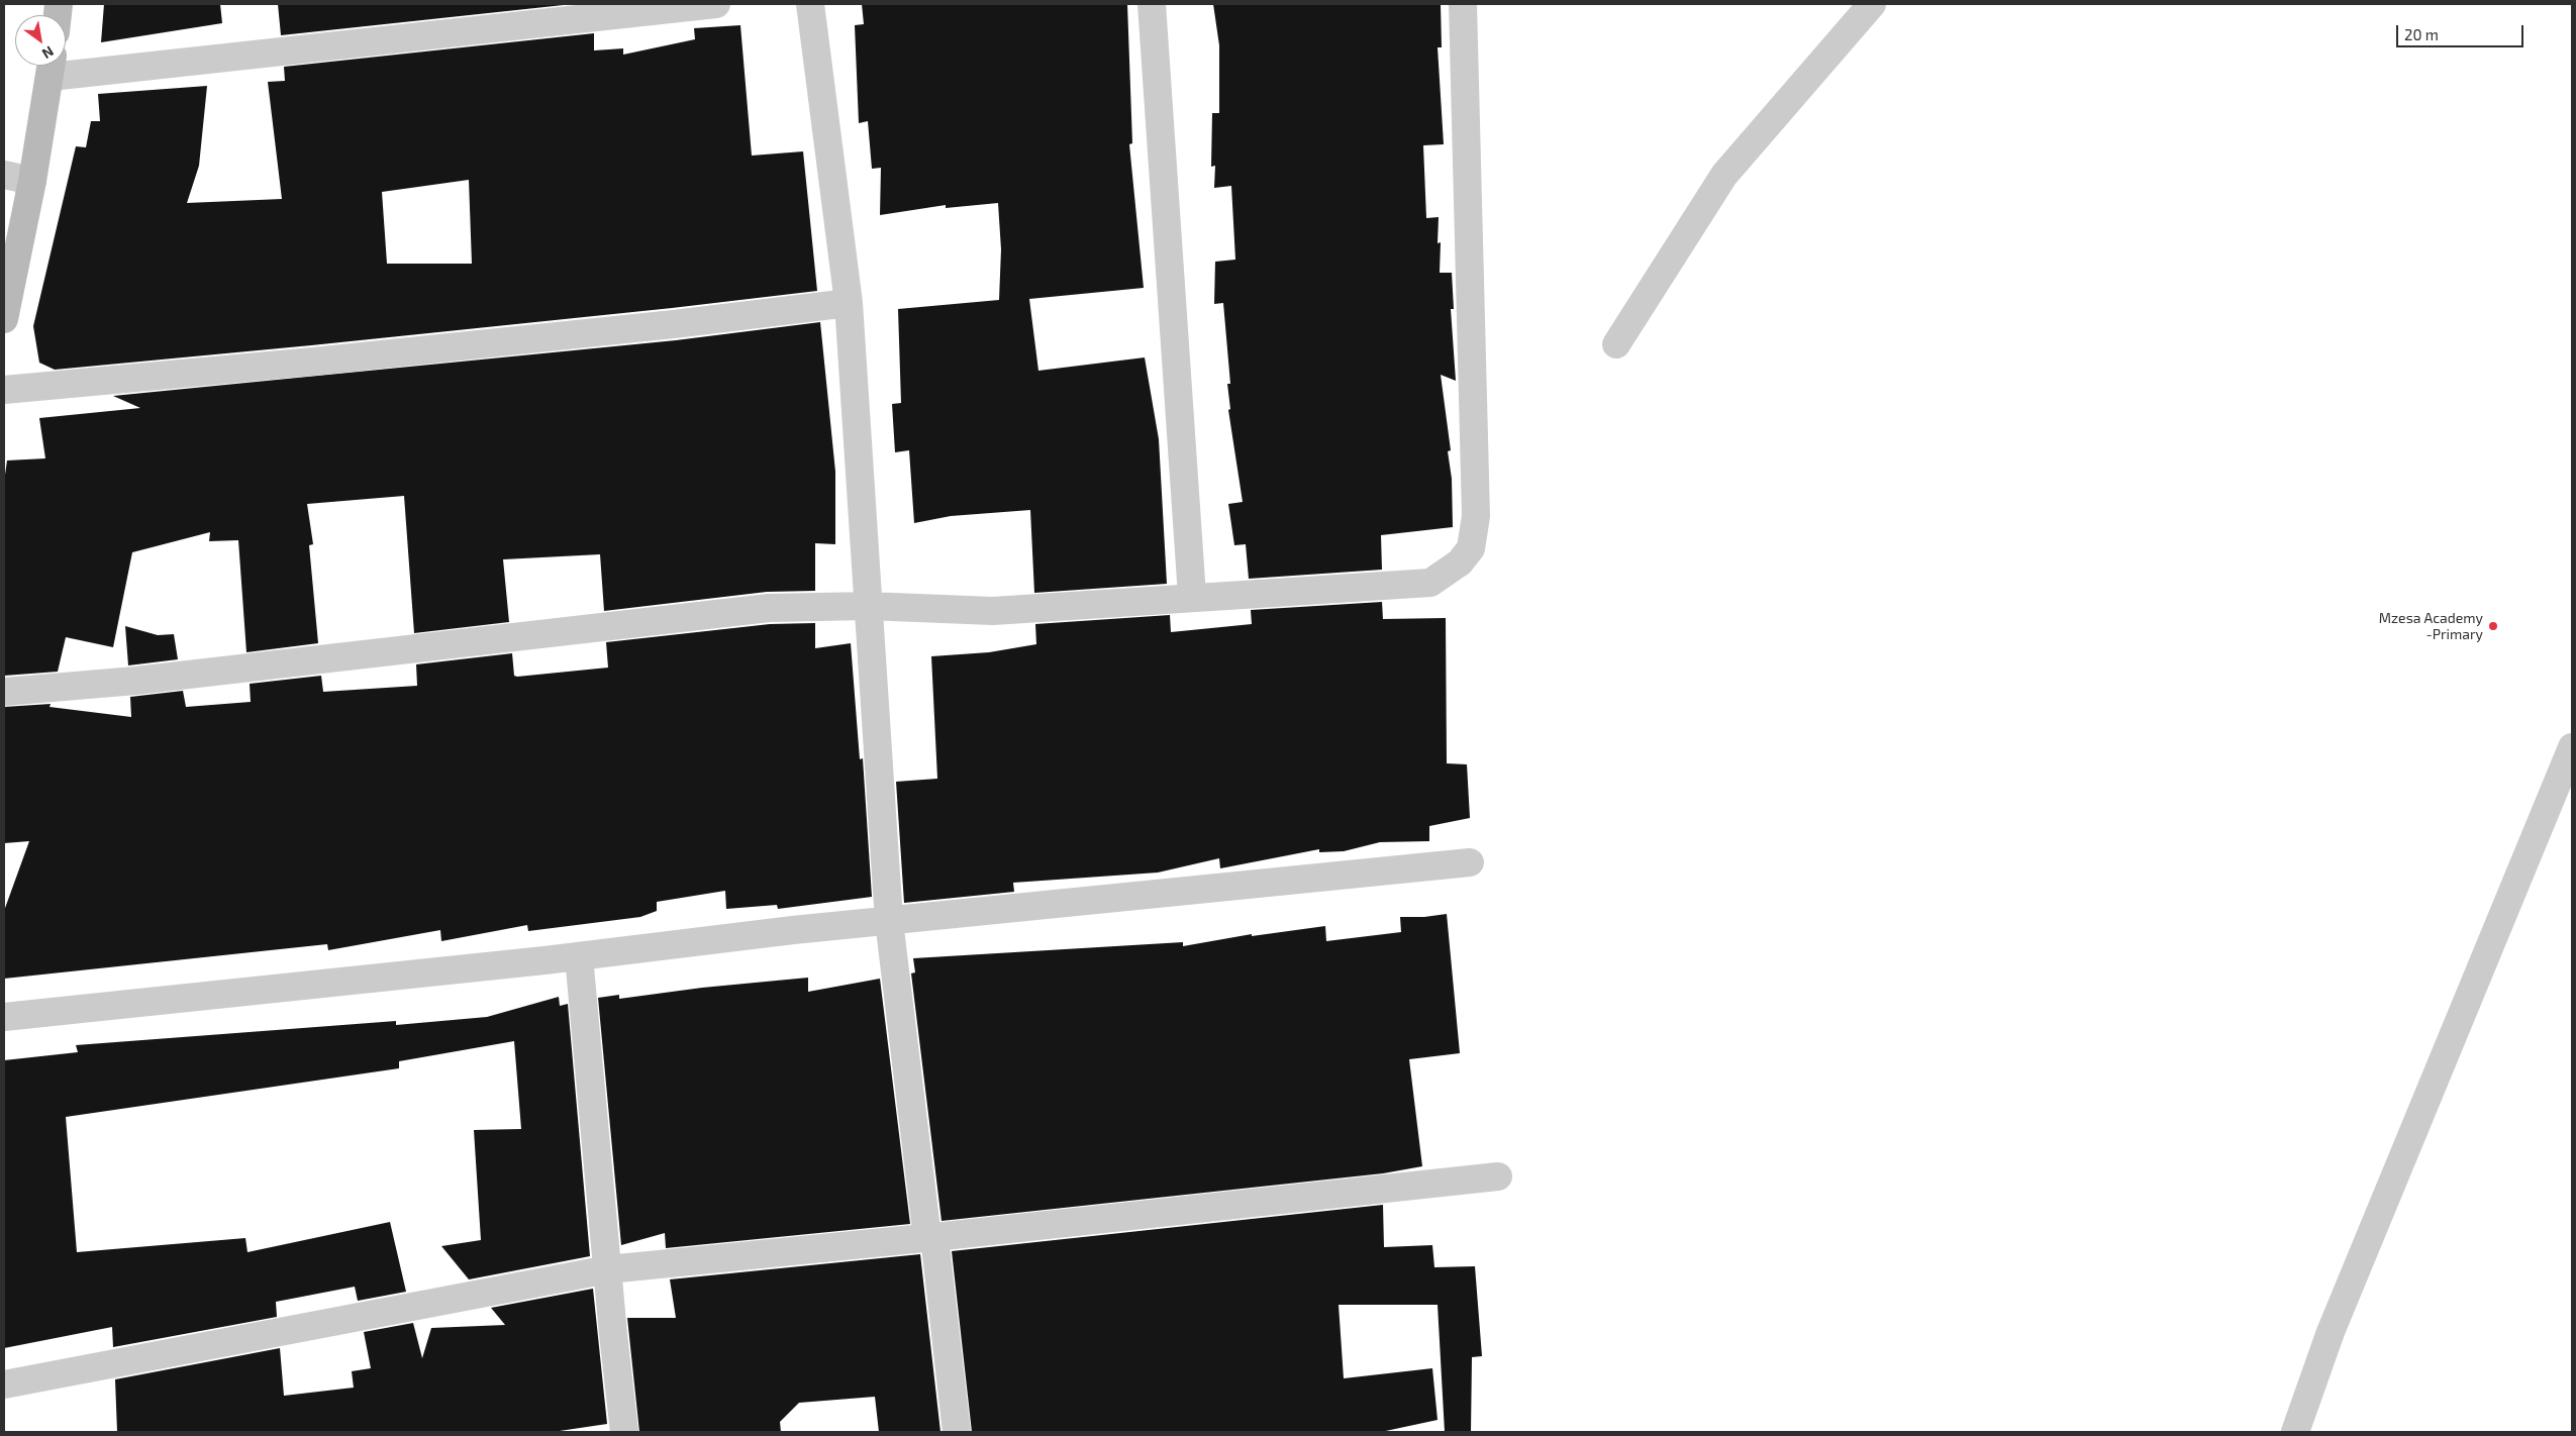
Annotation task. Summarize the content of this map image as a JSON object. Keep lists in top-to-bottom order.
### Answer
{
  "places": ["Mzesa Academy -Primary"],
  "scale_bar": "20 m",
  "north": "bottom right"
}
